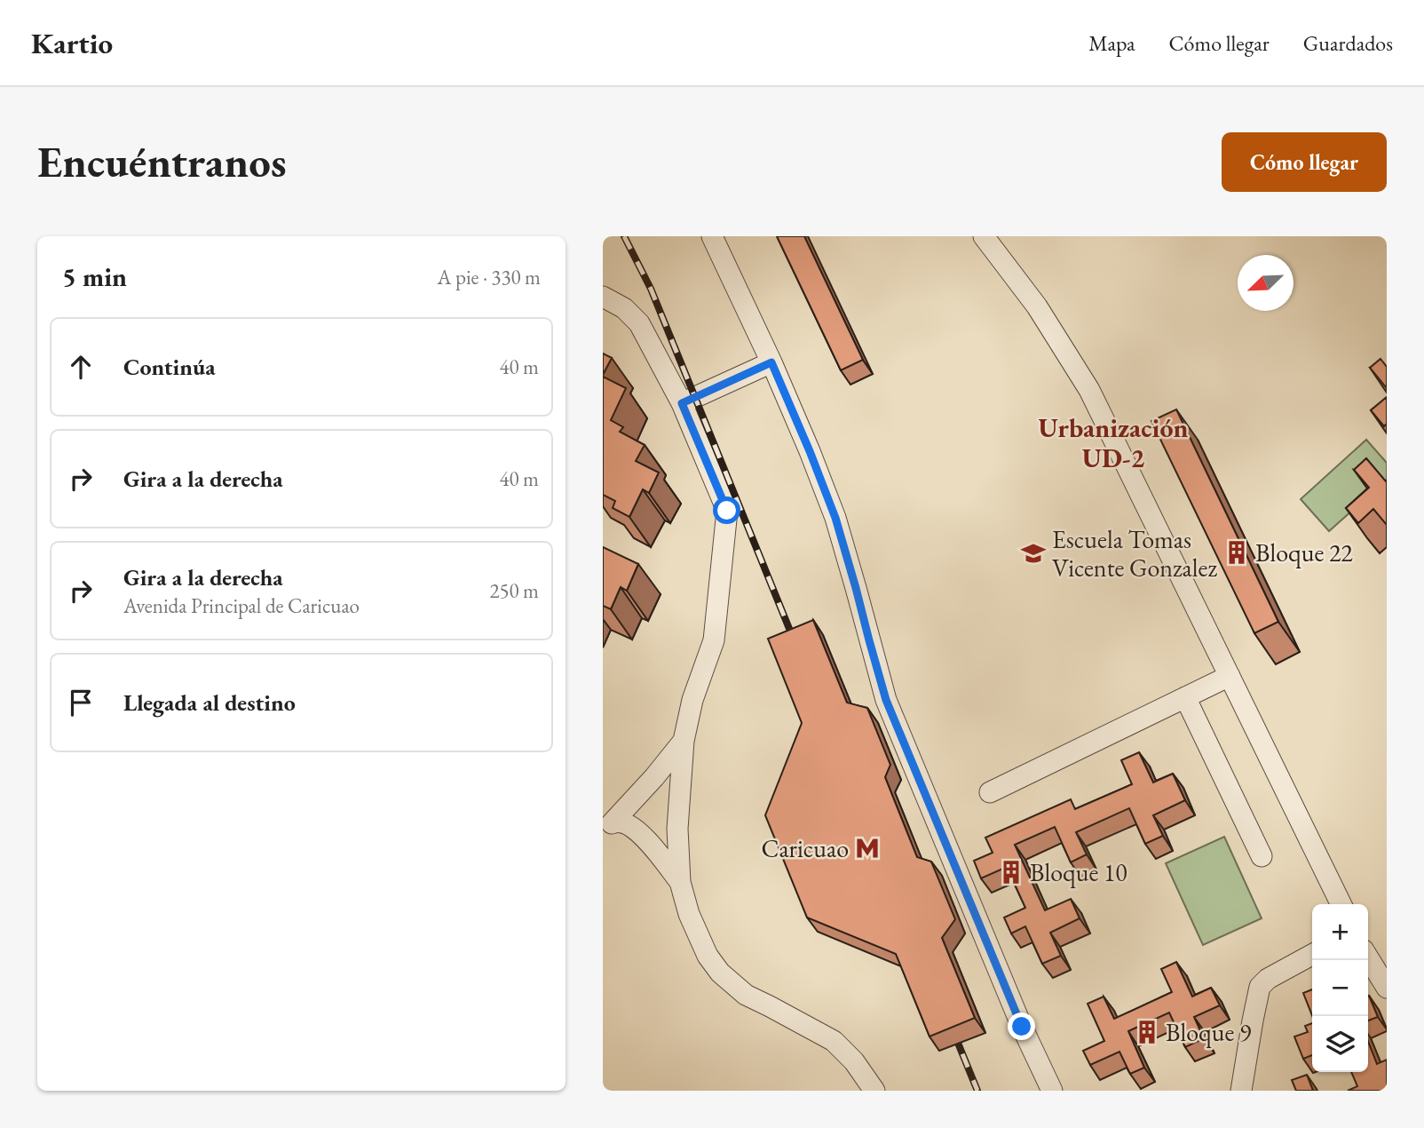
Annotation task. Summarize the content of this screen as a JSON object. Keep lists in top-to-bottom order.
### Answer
{
  "districts": ["Urbanización UD-2"],
  "places": {
    "building": ["Bloque 22", "Bloque 10", "Bloque 9"],
    "school or university": ["Escuela Tomas Vicente Gonzalez"],
    "metro station": ["Caricuao"]
  },
  "north": "bottom left",
  "page": {
    "header": "Kartio",
    "nav": ["Mapa", "Cómo llegar", "Guardados"],
    "buttons": "Cómo llegar",
    "title": "Encuéntranos",
    "heading": ["5 min", "A pie · 330 m"],
    "list": [
      ["Continúa", "40 m"],
      ["Gira a la derecha", "40 m"],
      ["Gira a la derecha", "Avenida Principal de Caricuao", "250 m"],
      "Llegada al destino"
    ],
    "map_buttons": ["+", "−"]
  }
}
